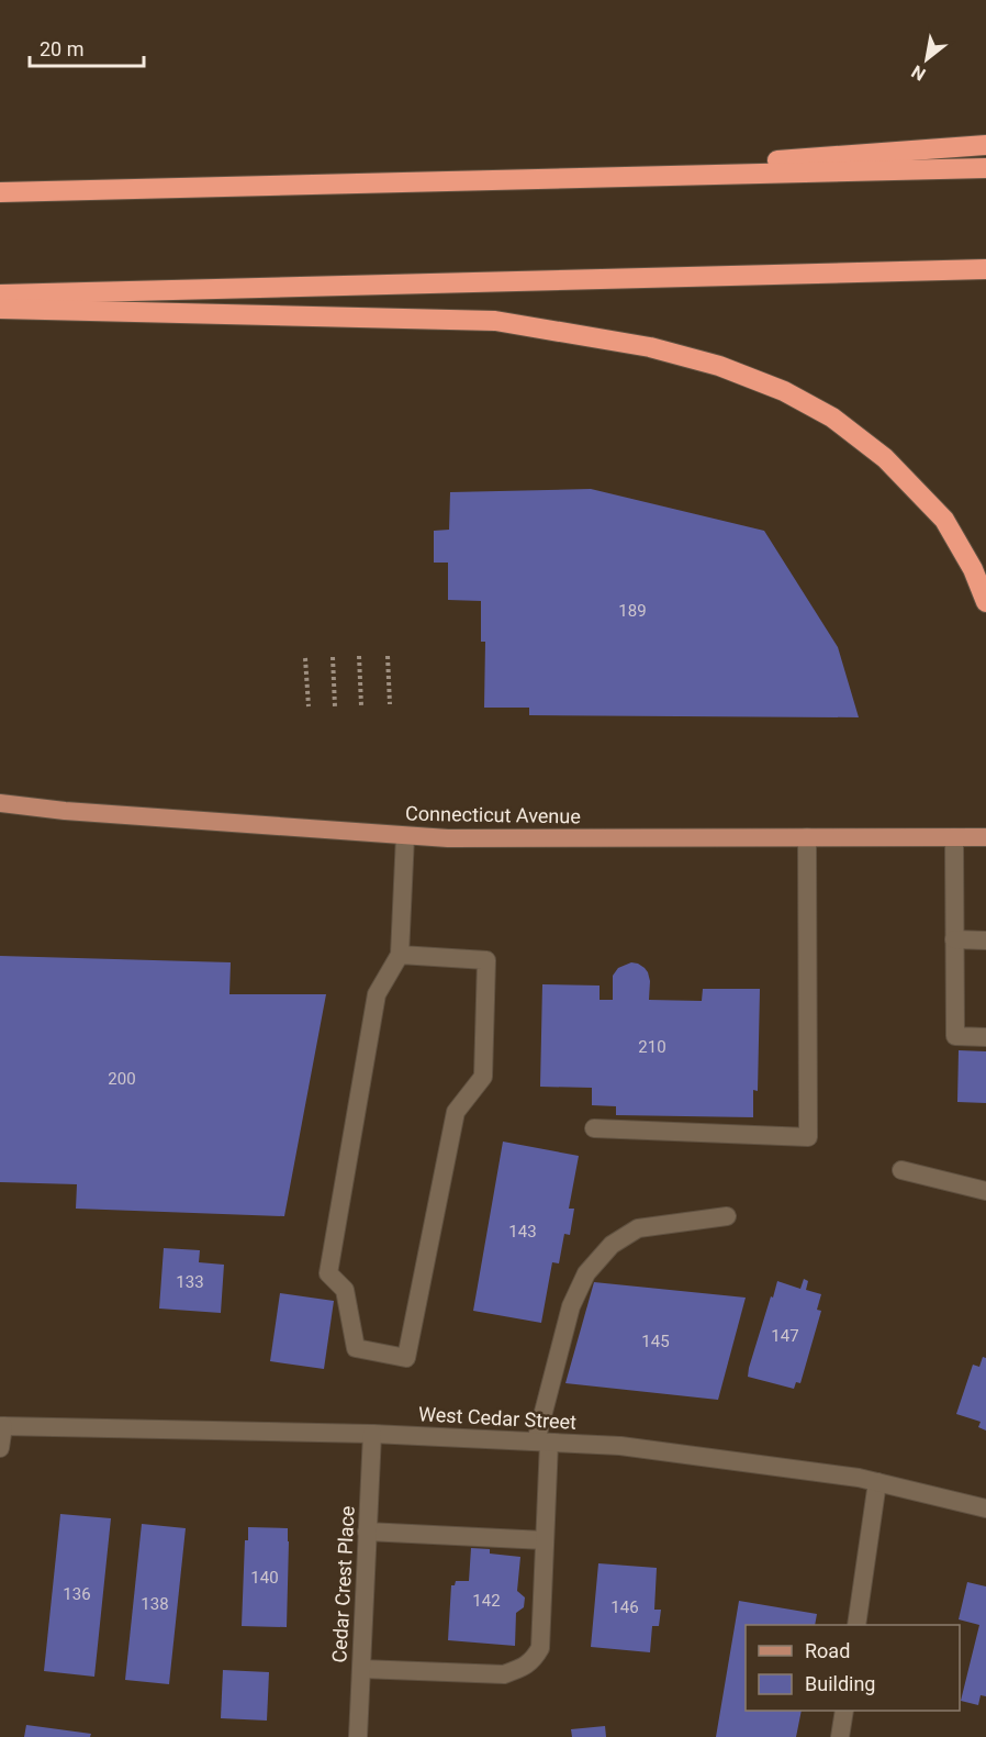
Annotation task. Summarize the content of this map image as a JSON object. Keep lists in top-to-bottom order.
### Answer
{
  "streets": {
    "main road": ["Connecticut Avenue"],
    "street": ["West Cedar Street", "Cedar Crest Place"]
  },
  "crossings": [
    ["West Cedar Street", "Cedar Crest Place"]
  ],
  "house_numbers": [
    "189",
    "210",
    "200",
    "143",
    "133",
    "147",
    "145",
    "140",
    "136",
    "142",
    "138",
    "146"
  ],
  "legend": ["Road", "Building"],
  "scale_bar": "20 m",
  "north": "bottom left"
}
